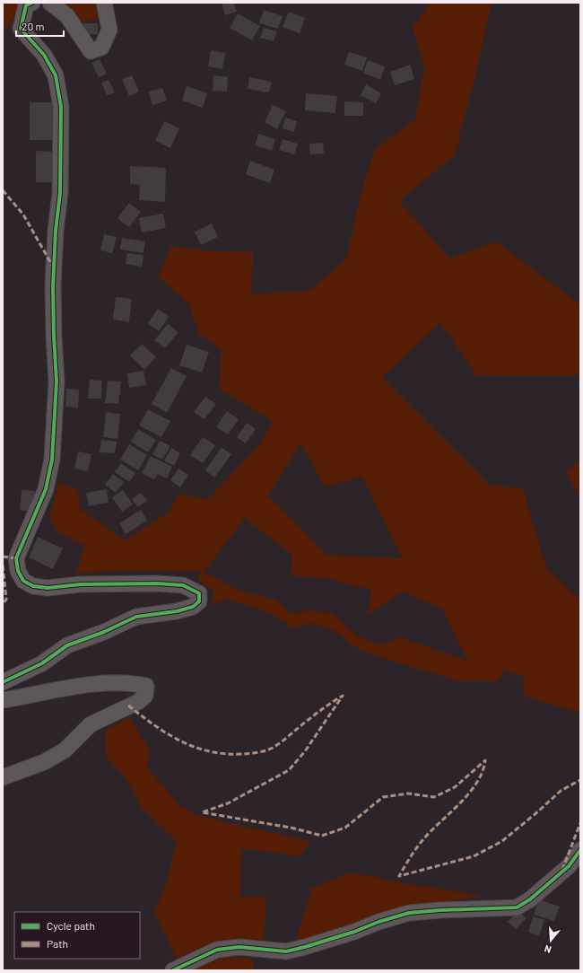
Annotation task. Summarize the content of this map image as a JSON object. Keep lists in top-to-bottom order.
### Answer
{
  "legend": ["Cycle path", "Path"],
  "scale_bar": "20 m",
  "north": "bottom"
}
